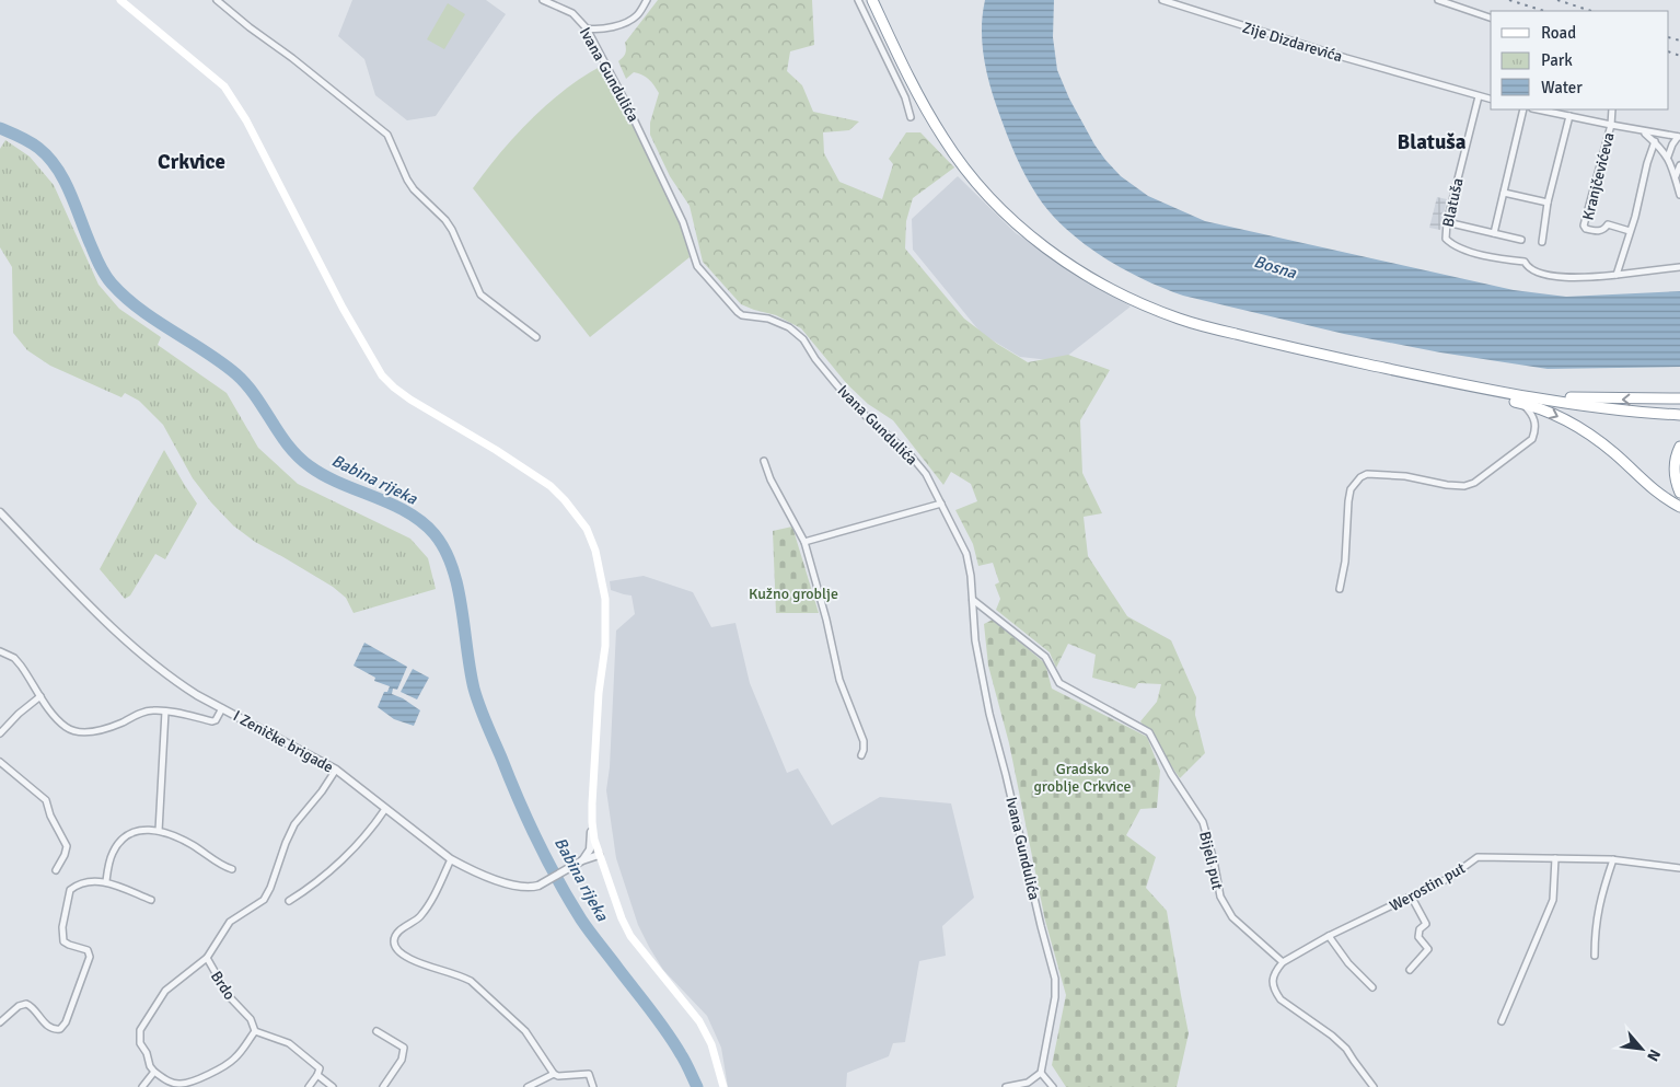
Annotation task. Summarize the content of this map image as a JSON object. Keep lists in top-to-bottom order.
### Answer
{
  "streets": {
    "street": [
      "Zije Dizdarevića",
      "Ivana Gundulića",
      "Kranjčevićeva",
      "Blatuša",
      "I Zeničke brigade",
      "Bijeli put",
      "Werostin put",
      "Brdo"
    ]
  },
  "crossings": [
    ["Zije Dizdarevića", "Blatuša"],
    ["Ivana Gundulića", "Bijeli put"],
    ["I Zeničke brigade", "Brdo"],
    ["Bijeli put", "Werostin put"]
  ],
  "districts": ["Blatuša", "Crkvice"],
  "water": ["Bosna", "Babina rijeka"],
  "parks": ["Kužno groblje", "Gradsko groblje Crkvice"],
  "legend": ["Road", "Park", "Water"],
  "north": "bottom right"
}
